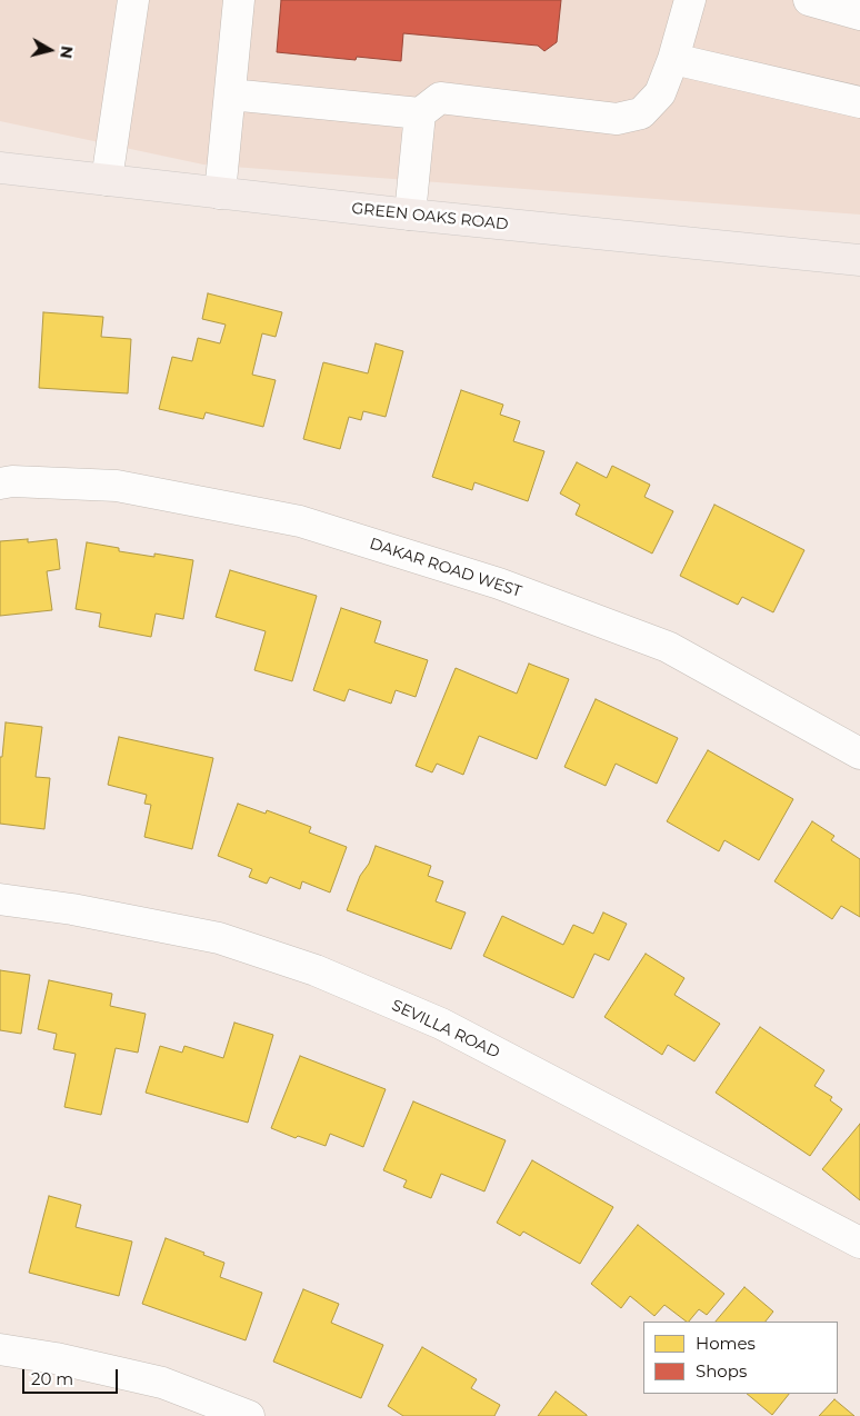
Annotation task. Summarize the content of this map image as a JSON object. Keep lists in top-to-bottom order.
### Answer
{
  "streets": {
    "main road": ["GREEN OAKS ROAD"],
    "street": ["DAKAR ROAD WEST", "SEVILLA ROAD"]
  },
  "legend": ["Homes", "Shops"],
  "scale_bar": "20 m",
  "north": "right"
}
